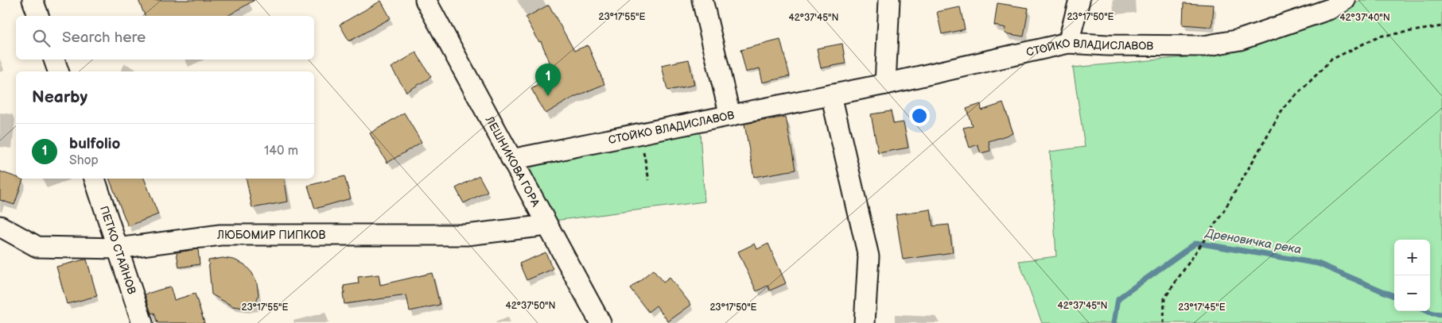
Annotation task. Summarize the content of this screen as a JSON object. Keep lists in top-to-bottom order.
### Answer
{
  "streets": {
    "street": [
      "СТОЙКО ВЛАДИСЛАВОВ",
      "ЛЕШНИКОВА ГОРА",
      "ЛЮБОМИР ПИПКОВ",
      "ПЕТКО СТАЙНОВ"
    ]
  },
  "crossings": [
    ["СТОЙКО ВЛАДИСЛАВОВ", "ЛЕШНИКОВА ГОРА"],
    ["ЛЕШНИКОВА ГОРА", "ЛЮБОМИР ПИПКОВ"],
    ["ЛЮБОМИР ПИПКОВ", "ПЕТКО СТАЙНОВ"]
  ],
  "water": ["Дреновичка река"],
  "page": {
    "search": "Search here",
    "pins": "1",
    "heading": "Nearby",
    "list": [
      {
        "mark": "1",
        "name": "bulfolio",
        "note": "Shop",
        "value": "140 m"
      }
    ],
    "map_buttons": ["+", "−"]
  },
  "coordinates": [
    "23°17'55\"E",
    "23°17'50\"E",
    "42°37'45\"N",
    "42°37'40\"N",
    "42°37'50\"N",
    "23°17'45\"E"
  ]
}
